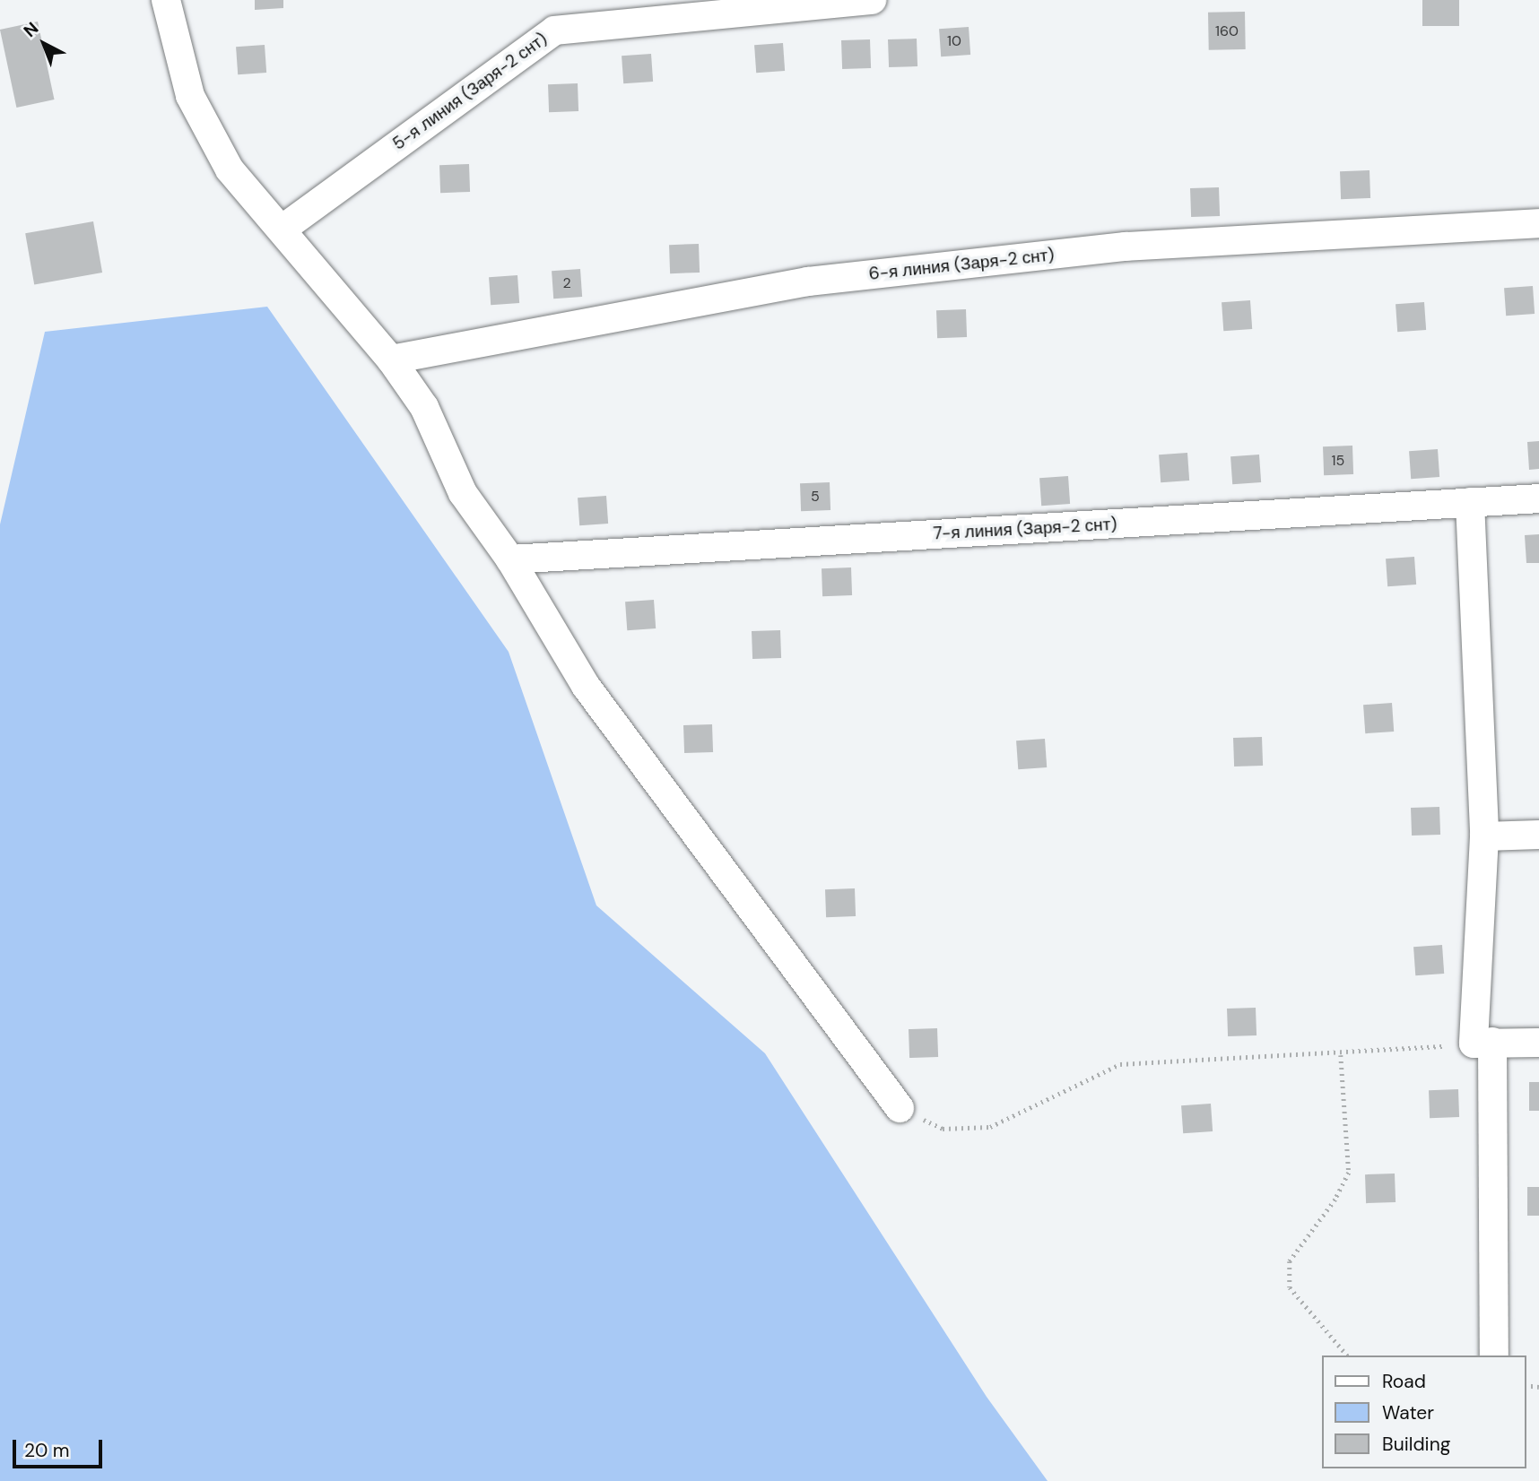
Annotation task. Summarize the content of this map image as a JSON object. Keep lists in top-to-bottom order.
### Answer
{
  "streets": {
    "street": ["5-я линия (Заря-2 снт)", "6-я линия (Заря-2 снт)", "7-я линия (Заря-2 снт)"]
  },
  "house_numbers": [
    "160",
    "10",
    "2",
    "15",
    "5"
  ],
  "legend": ["Road", "Water", "Building"],
  "scale_bar": "20 m",
  "north": "top left"
}
